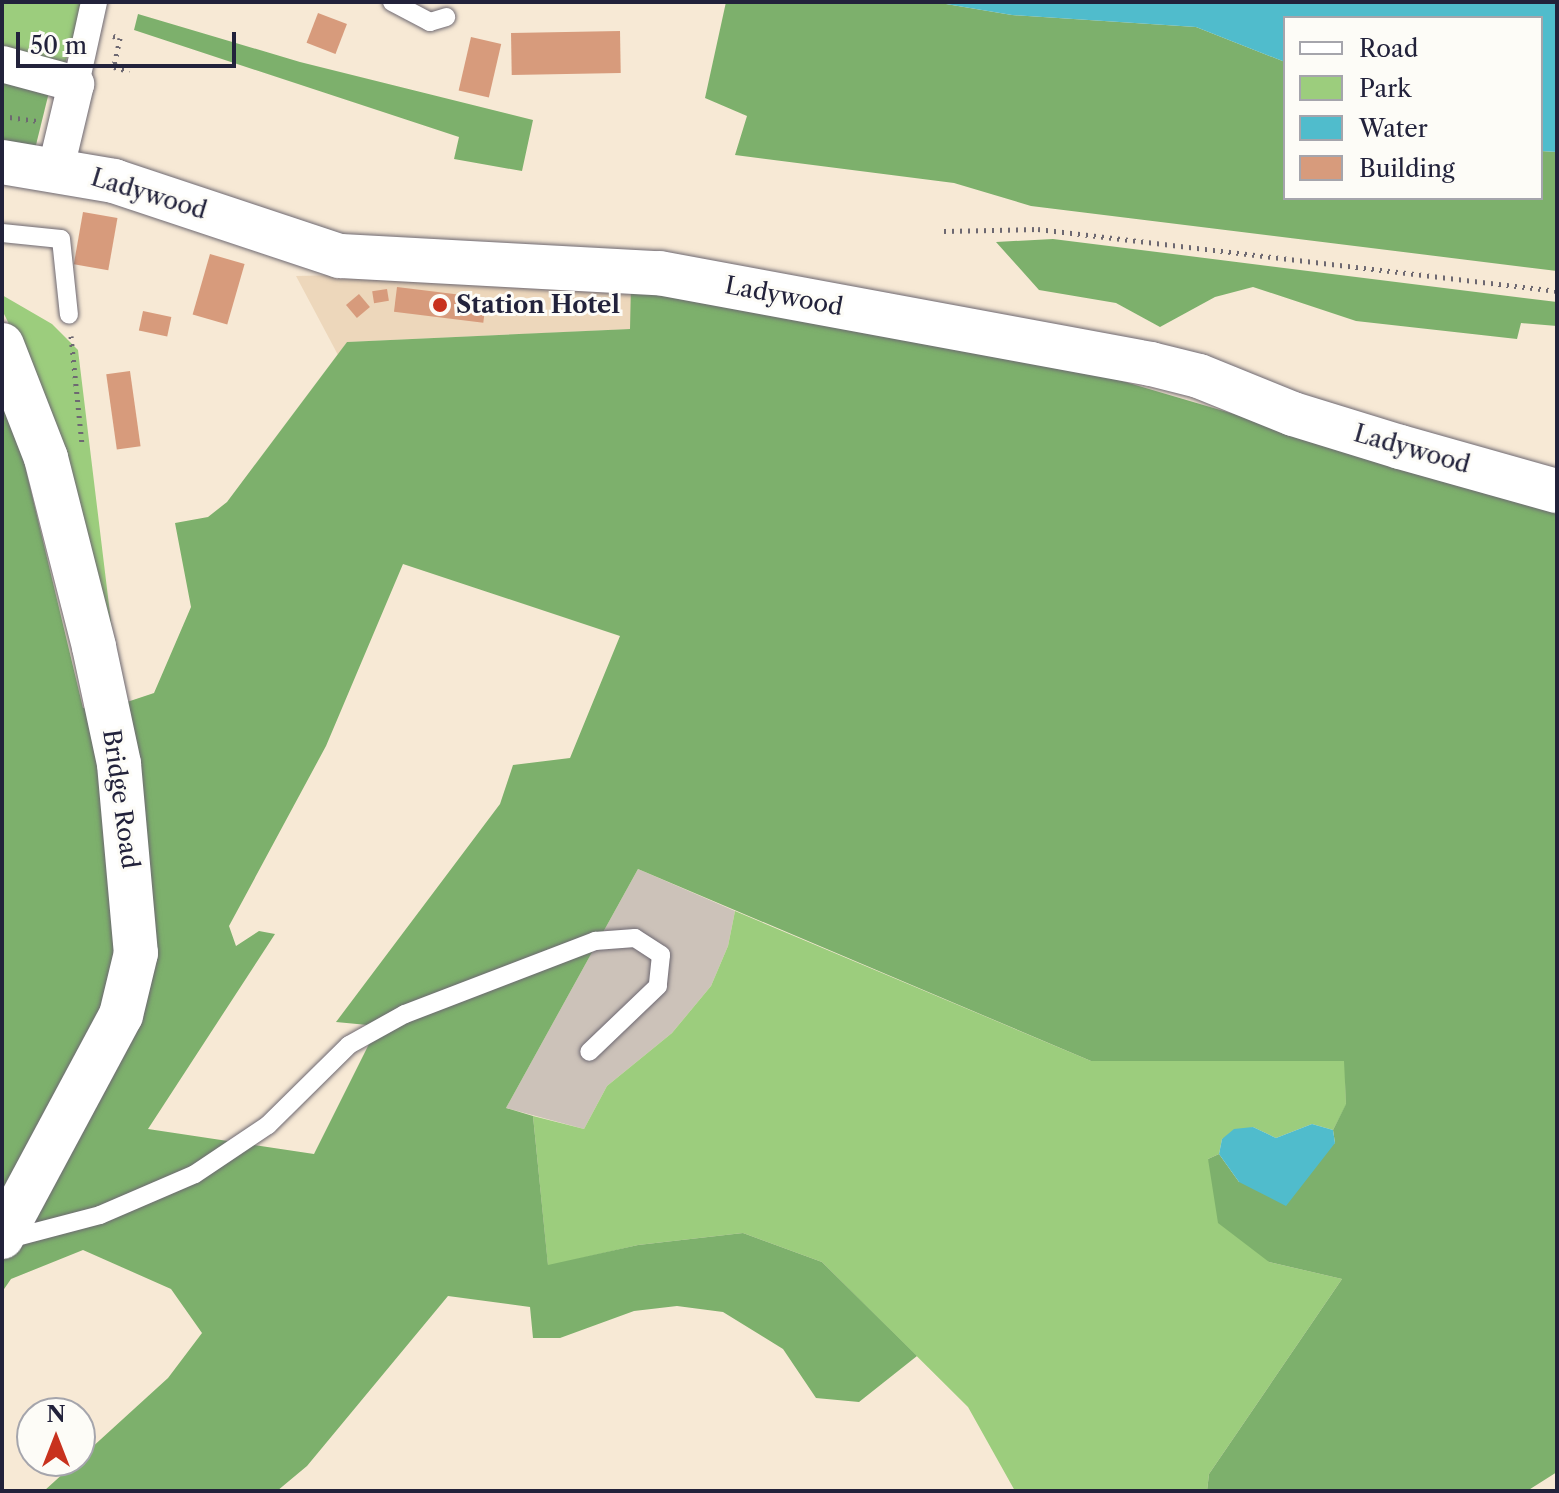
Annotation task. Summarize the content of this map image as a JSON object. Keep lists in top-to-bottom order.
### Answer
{
  "streets": {
    "street": ["Ladywood", "Bridge Road"]
  },
  "places": ["Station Hotel"],
  "legend": [
    "Road",
    "Park",
    "Water",
    "Building"
  ],
  "scale_bar": "50 m",
  "north": "top"
}
